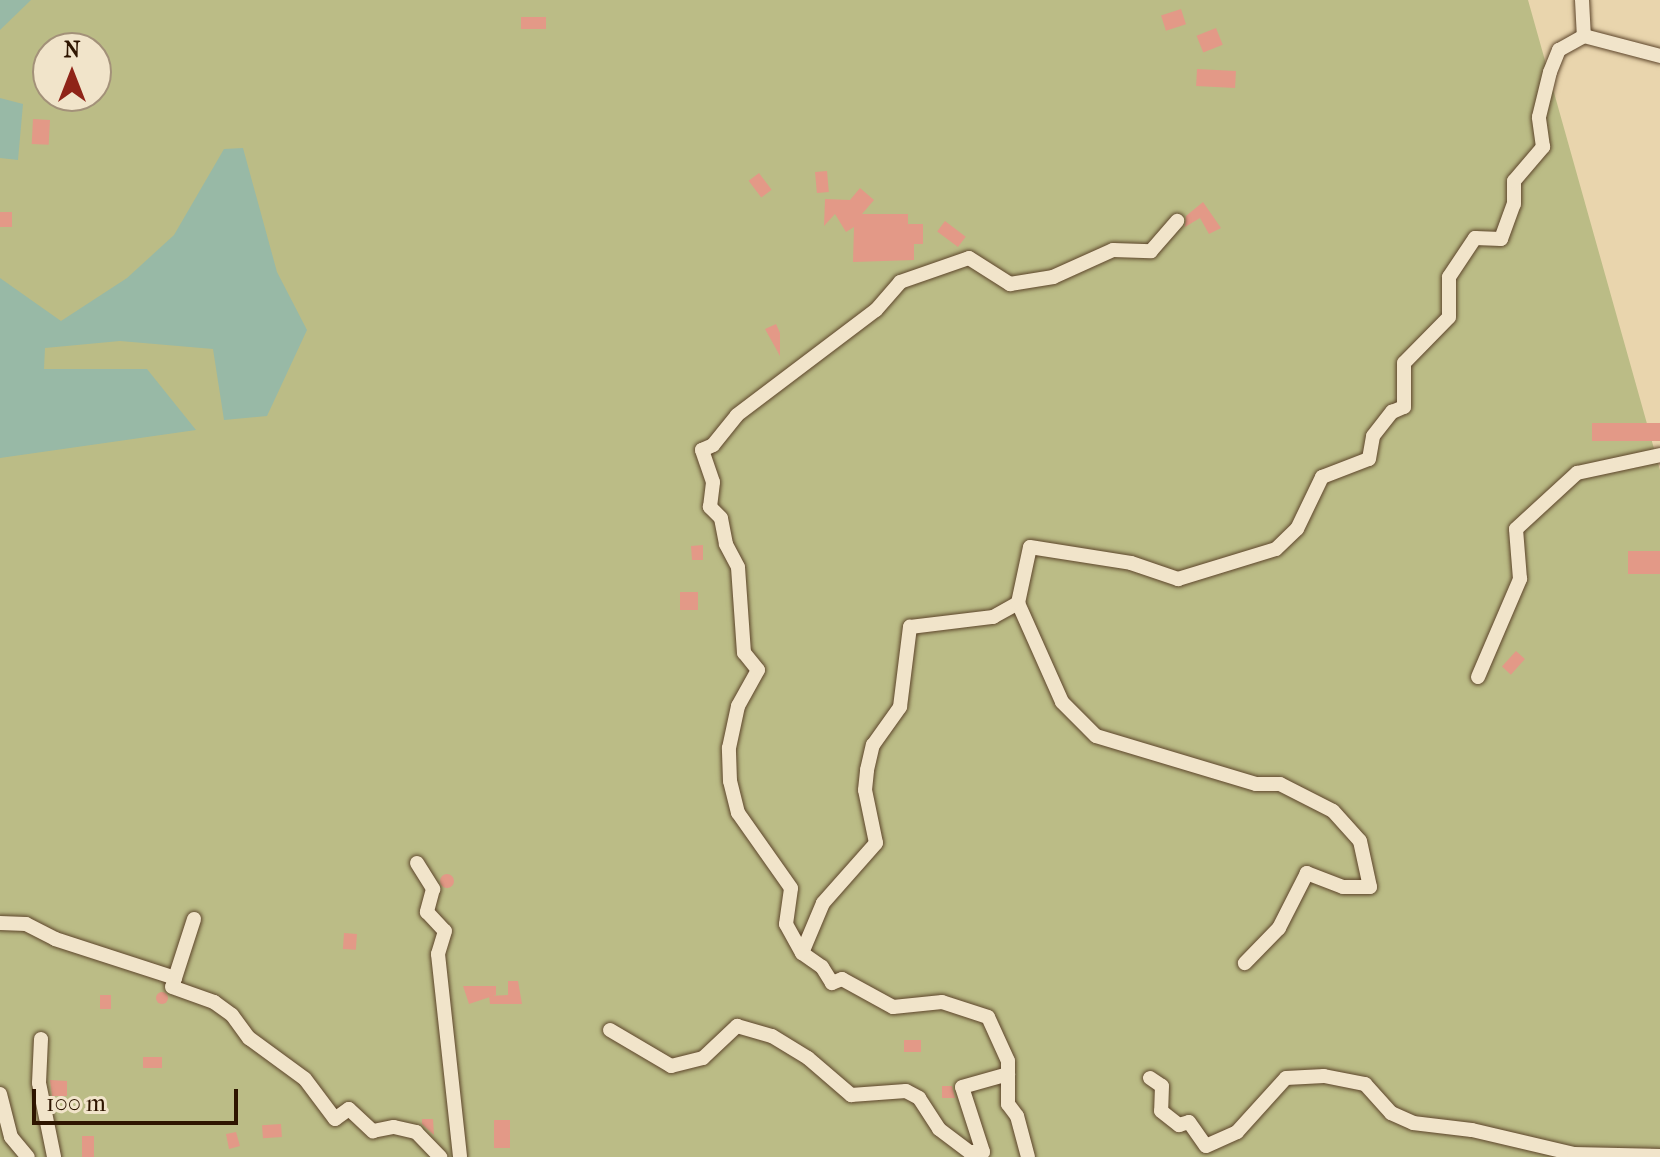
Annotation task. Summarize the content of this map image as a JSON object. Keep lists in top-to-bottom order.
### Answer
{
  "scale_bar": "100 m",
  "north": "top"
}
